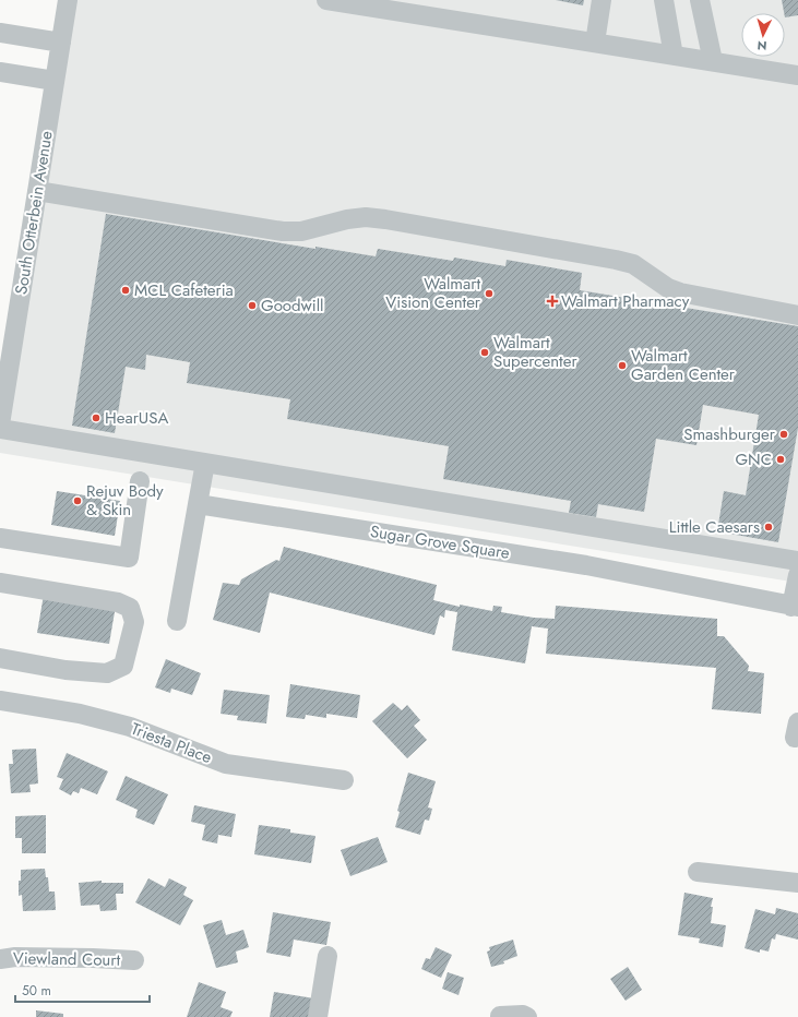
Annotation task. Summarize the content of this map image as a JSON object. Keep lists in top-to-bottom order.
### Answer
{
  "streets": {
    "street": [
      "South Otterbein Avenue",
      "Sugar Grove Square",
      "Triesta Place",
      "Viewland Court"
    ]
  },
  "places": {
    "other": [
      "MCL Cafeteria",
      "Walmart Vision Center",
      "Goodwill",
      "Walmart Supercenter",
      "Walmart Garden Center",
      "HearUSA",
      "Smashburger",
      "GNC",
      "Rejuv Body & Skin",
      "Little Caesars"
    ],
    "health": ["Walmart Pharmacy"]
  },
  "scale_bar": "50 m",
  "north": "bottom"
}
